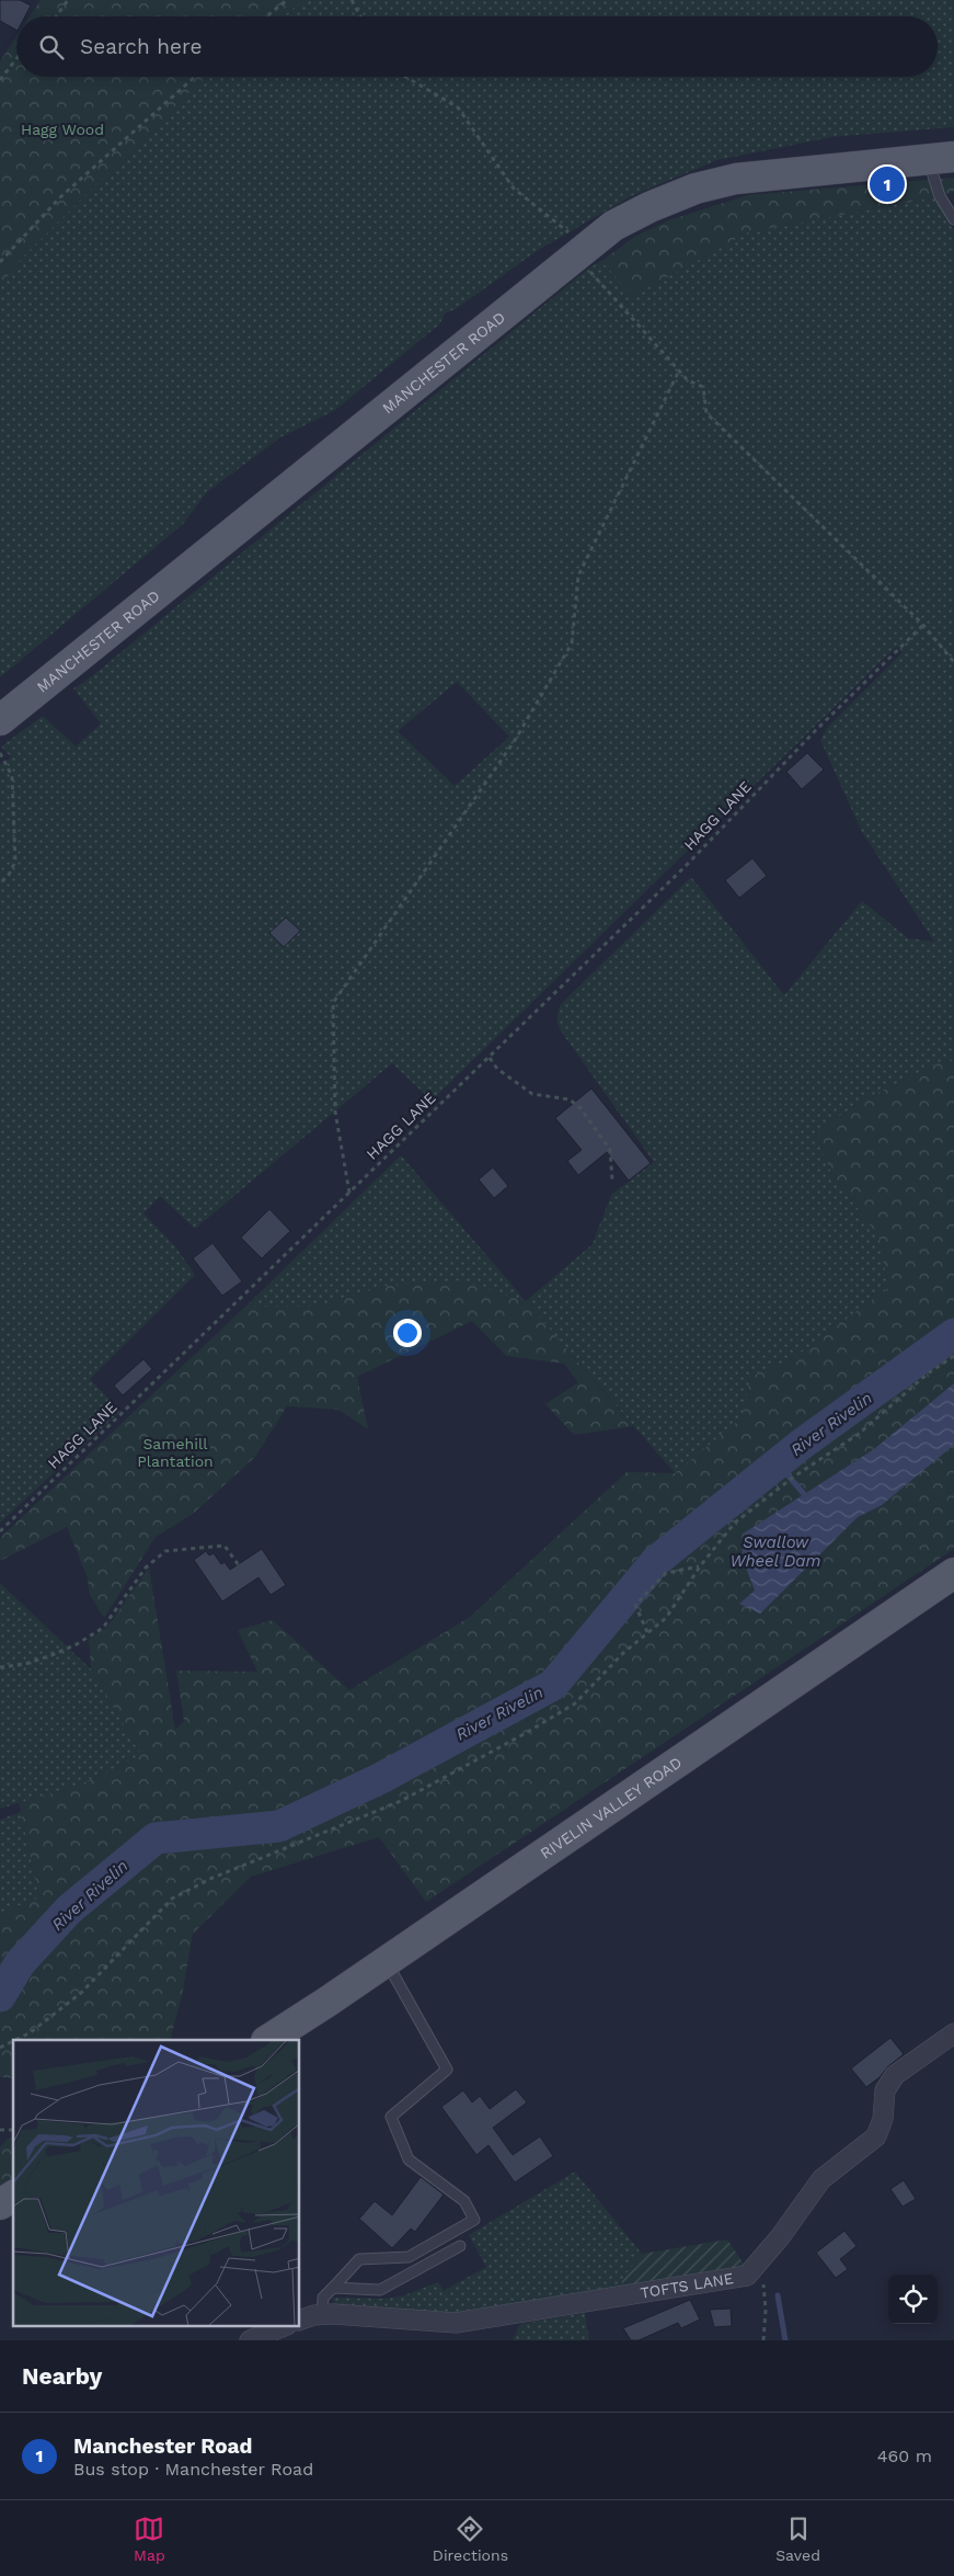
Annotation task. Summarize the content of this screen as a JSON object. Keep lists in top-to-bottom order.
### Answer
{
  "streets": {
    "main road": ["MANCHESTER ROAD", "RIVELIN VALLEY ROAD"],
    "street": ["TOFTS LANE"],
    "path": ["HAGG LANE"]
  },
  "water": ["River Rivelin", "Swallow Wheel Dam"],
  "parks": ["Hagg Wood", "Samehill Plantation"],
  "page": {
    "search": "Search here",
    "pins": "1",
    "heading": "Nearby",
    "list": [
      {
        "mark": "1",
        "name": "Manchester Road",
        "note": "Bus stop · Manchester Road",
        "value": "460 m"
      }
    ],
    "nav": ["Map", "Directions", "Saved"]
  }
}
